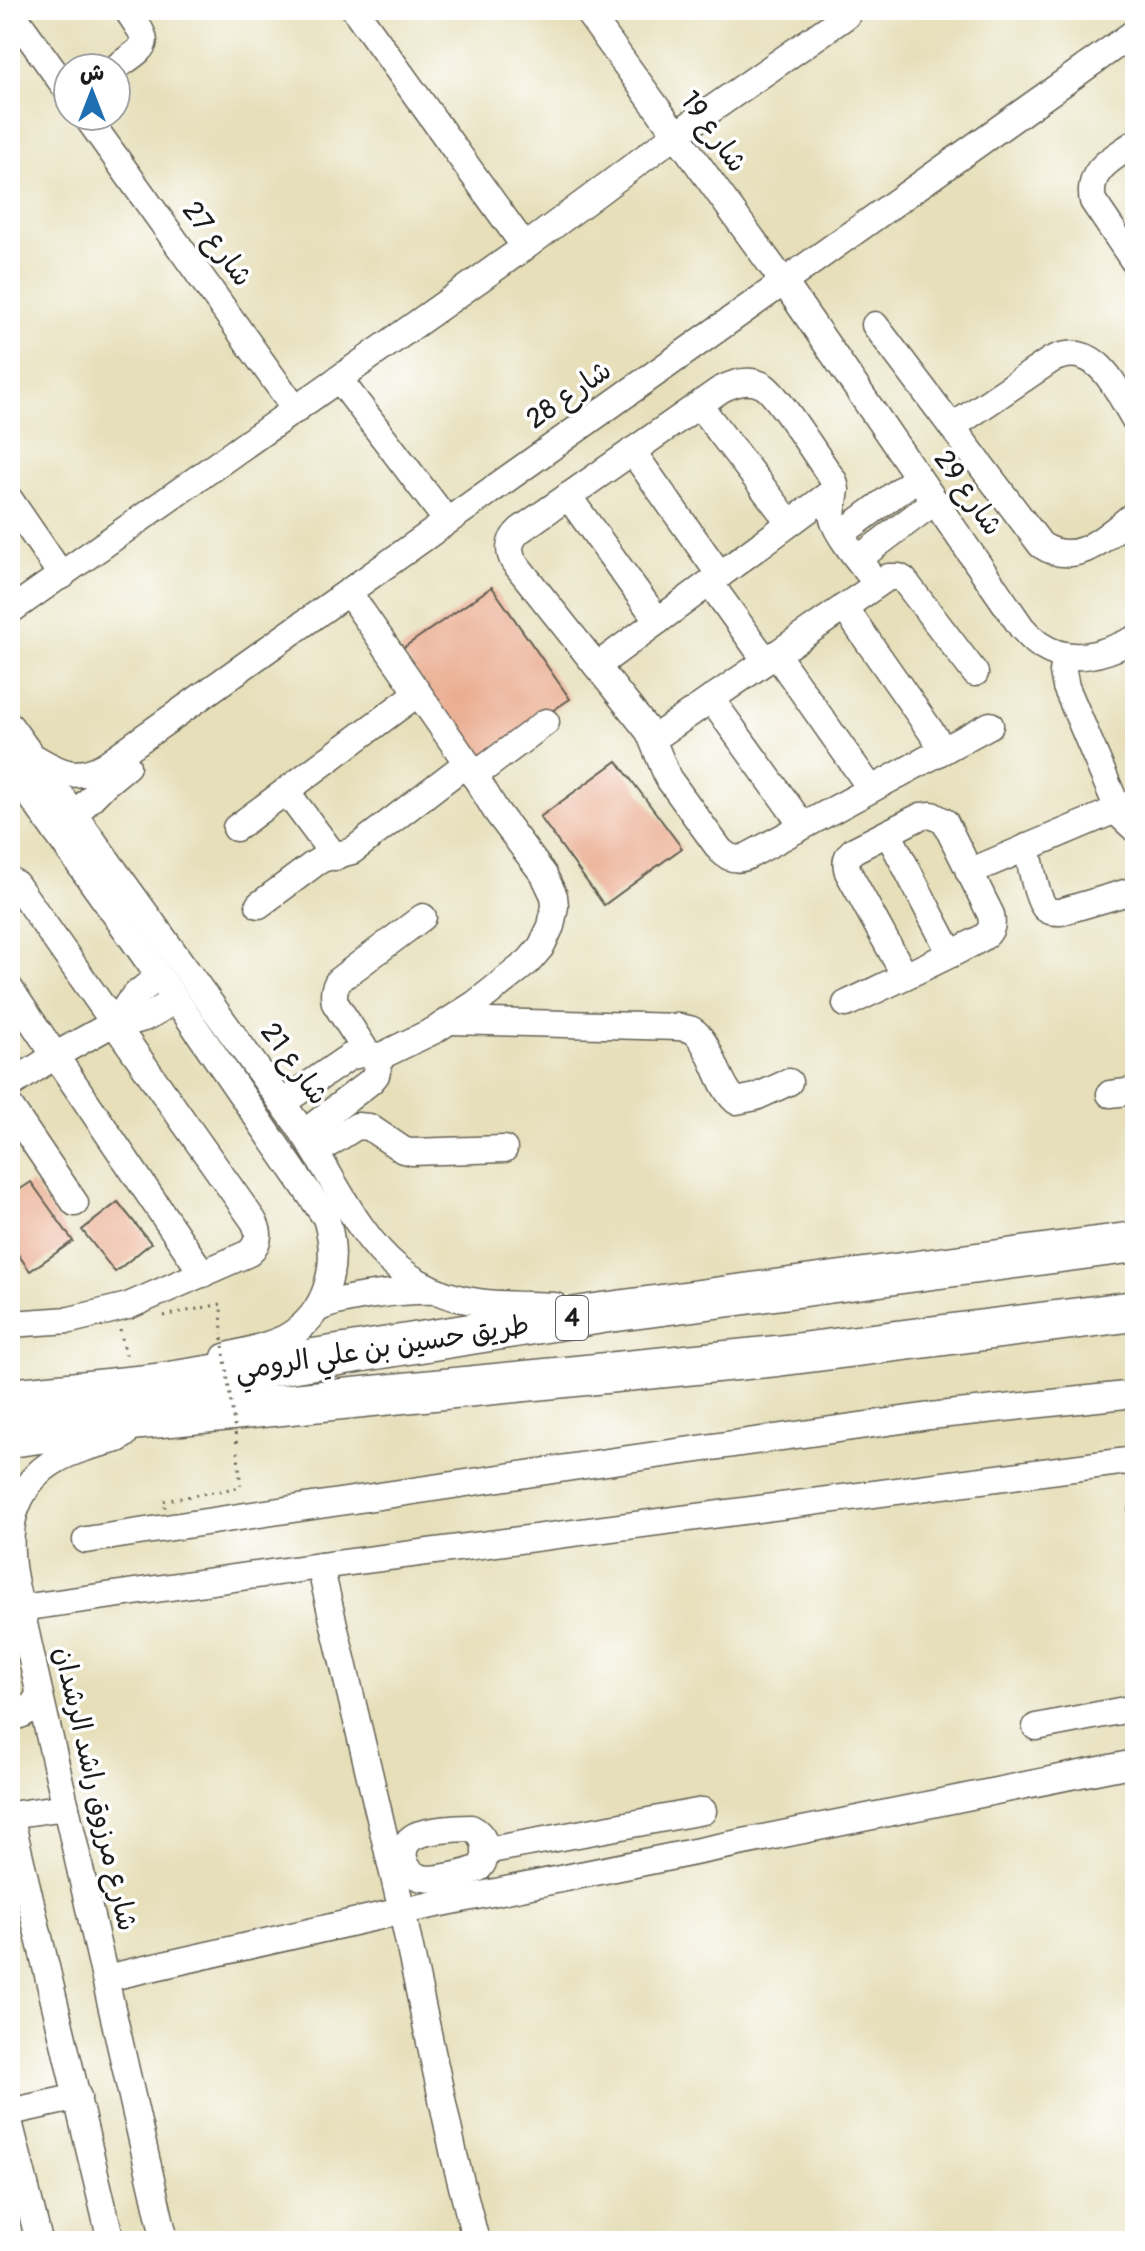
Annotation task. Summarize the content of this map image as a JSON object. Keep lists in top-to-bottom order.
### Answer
{
  "streets": {
    "highway": ["4", "طريق حسين بن علي الرومي"],
    "street": [
      "شارع 19",
      "شارع 27",
      "شارع 28",
      "شارع 29",
      "شارع 21",
      "شارع مرزوق راشد الرشدان"
    ]
  },
  "crossings": [
    ["شارع 19", "شارع 28"],
    ["شارع 19", "شارع 29"],
    ["شارع 28", "شارع 29"],
    ["شارع 28", "شارع 21"],
    ["شارع 21", "طريق حسين بن علي الرومي"],
    ["شارع 21", "شارع مرزوق راشد الرشدان"],
    ["طريق حسين بن علي الرومي", "شارع مرزوق راشد الرشدان"]
  ],
  "north": "top"
}
